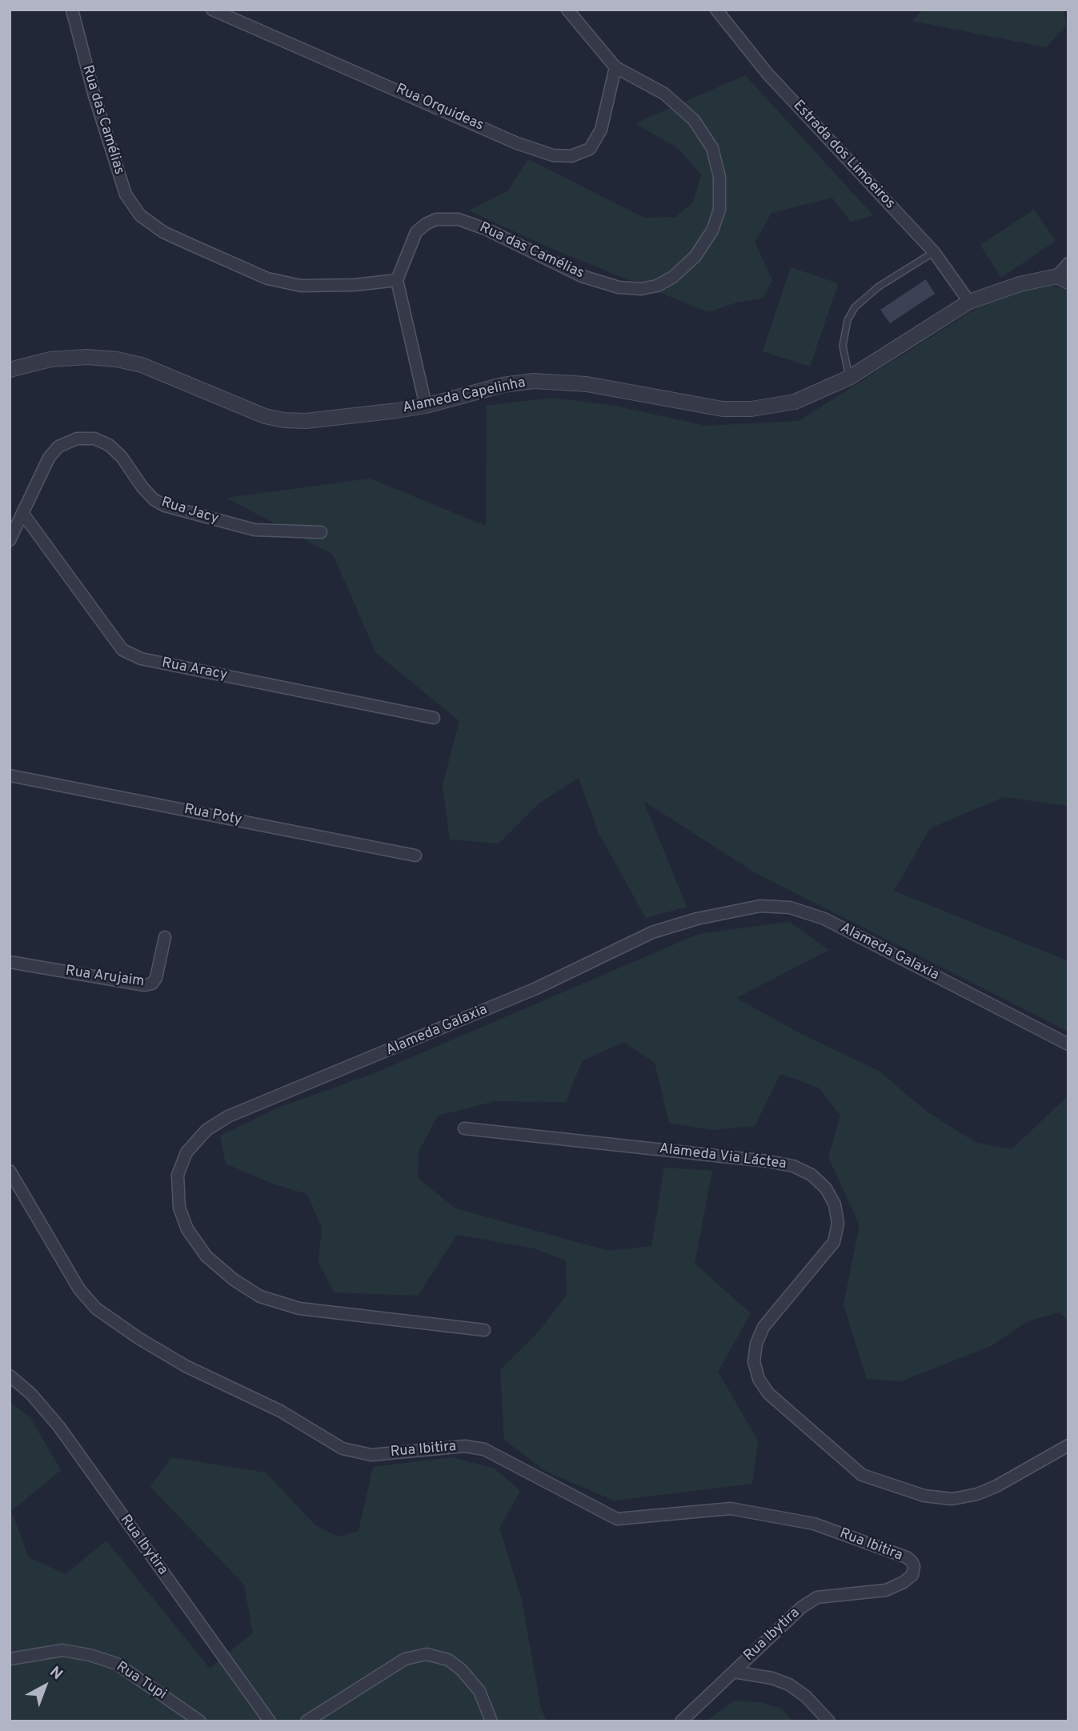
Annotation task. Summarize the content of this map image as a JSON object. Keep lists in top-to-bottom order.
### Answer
{
  "streets": {
    "street": [
      "Rua Orquideas",
      "Rua das Camélias",
      "Estrada dos Limoeiros",
      "Alameda Capelinha",
      "Rua Jacy",
      "Rua Aracy",
      "Rua Poty",
      "Alameda Galaxia",
      "Rua Arujaim",
      "Alameda Via Láctea",
      "Rua Ibitira",
      "Rua Ibytira",
      "Rua Tupi"
    ]
  },
  "crossings": [
    ["Rua Orquideas", "Rua das Camélias"],
    ["Estrada dos Limoeiros", "Alameda Capelinha"],
    ["Rua Jacy", "Rua Aracy"],
    ["Rua Ibitira", "Rua Ibytira"]
  ],
  "north": "top right"
}
